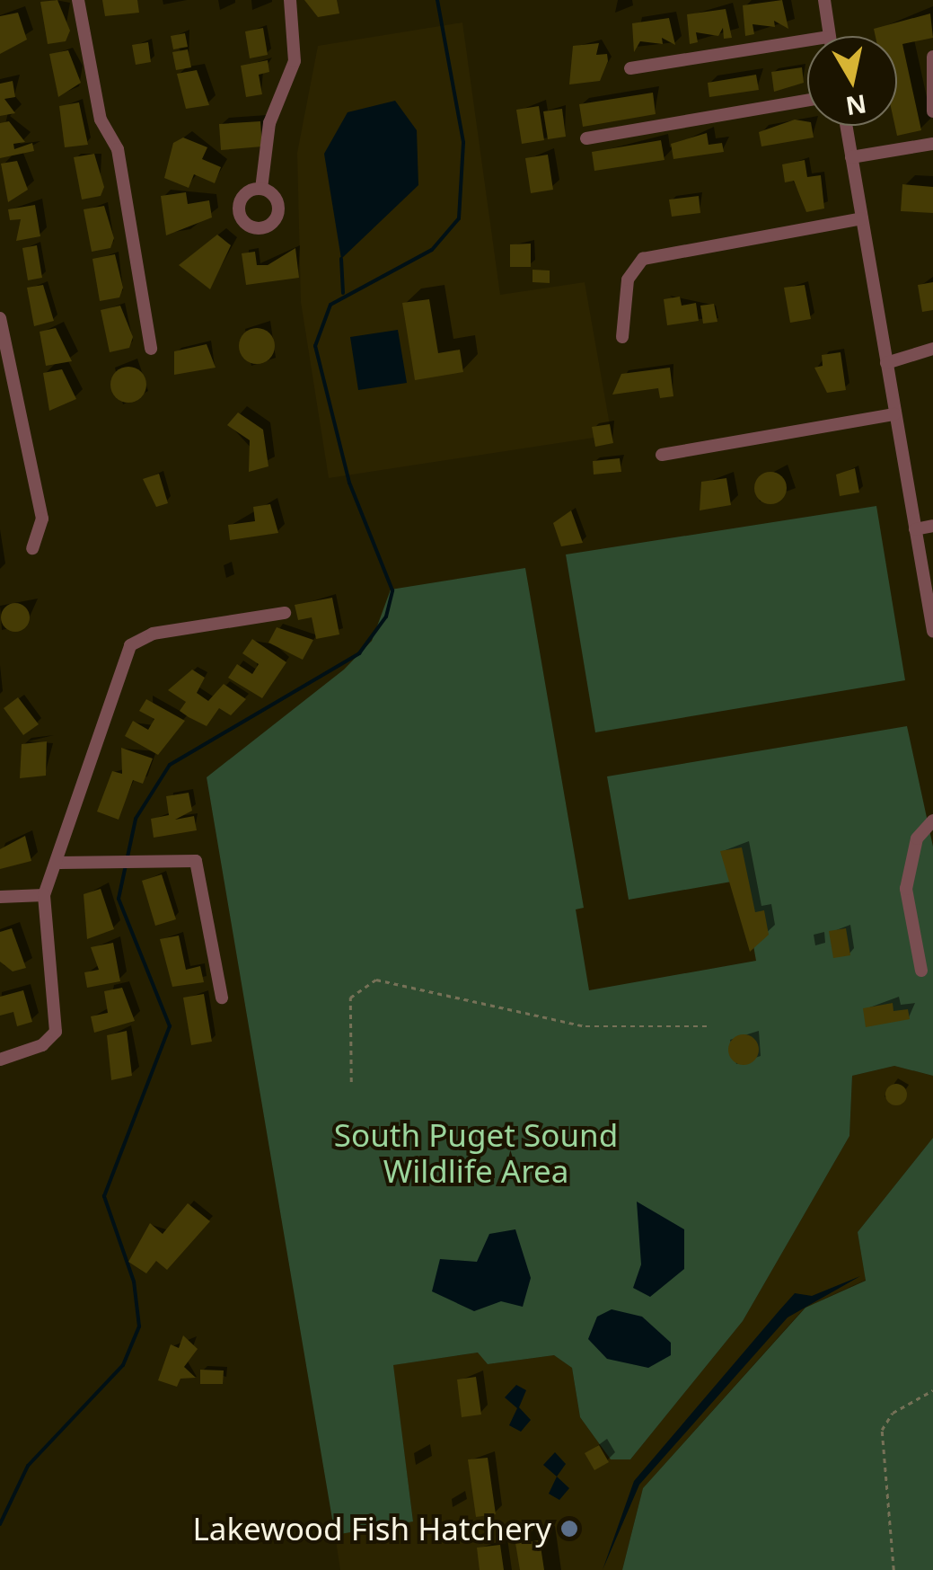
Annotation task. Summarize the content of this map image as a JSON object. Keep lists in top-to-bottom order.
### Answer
{
  "parks": ["South Puget Sound Wildlife Area"],
  "places": ["Lakewood Fish Hatchery"],
  "north": "bottom"
}
